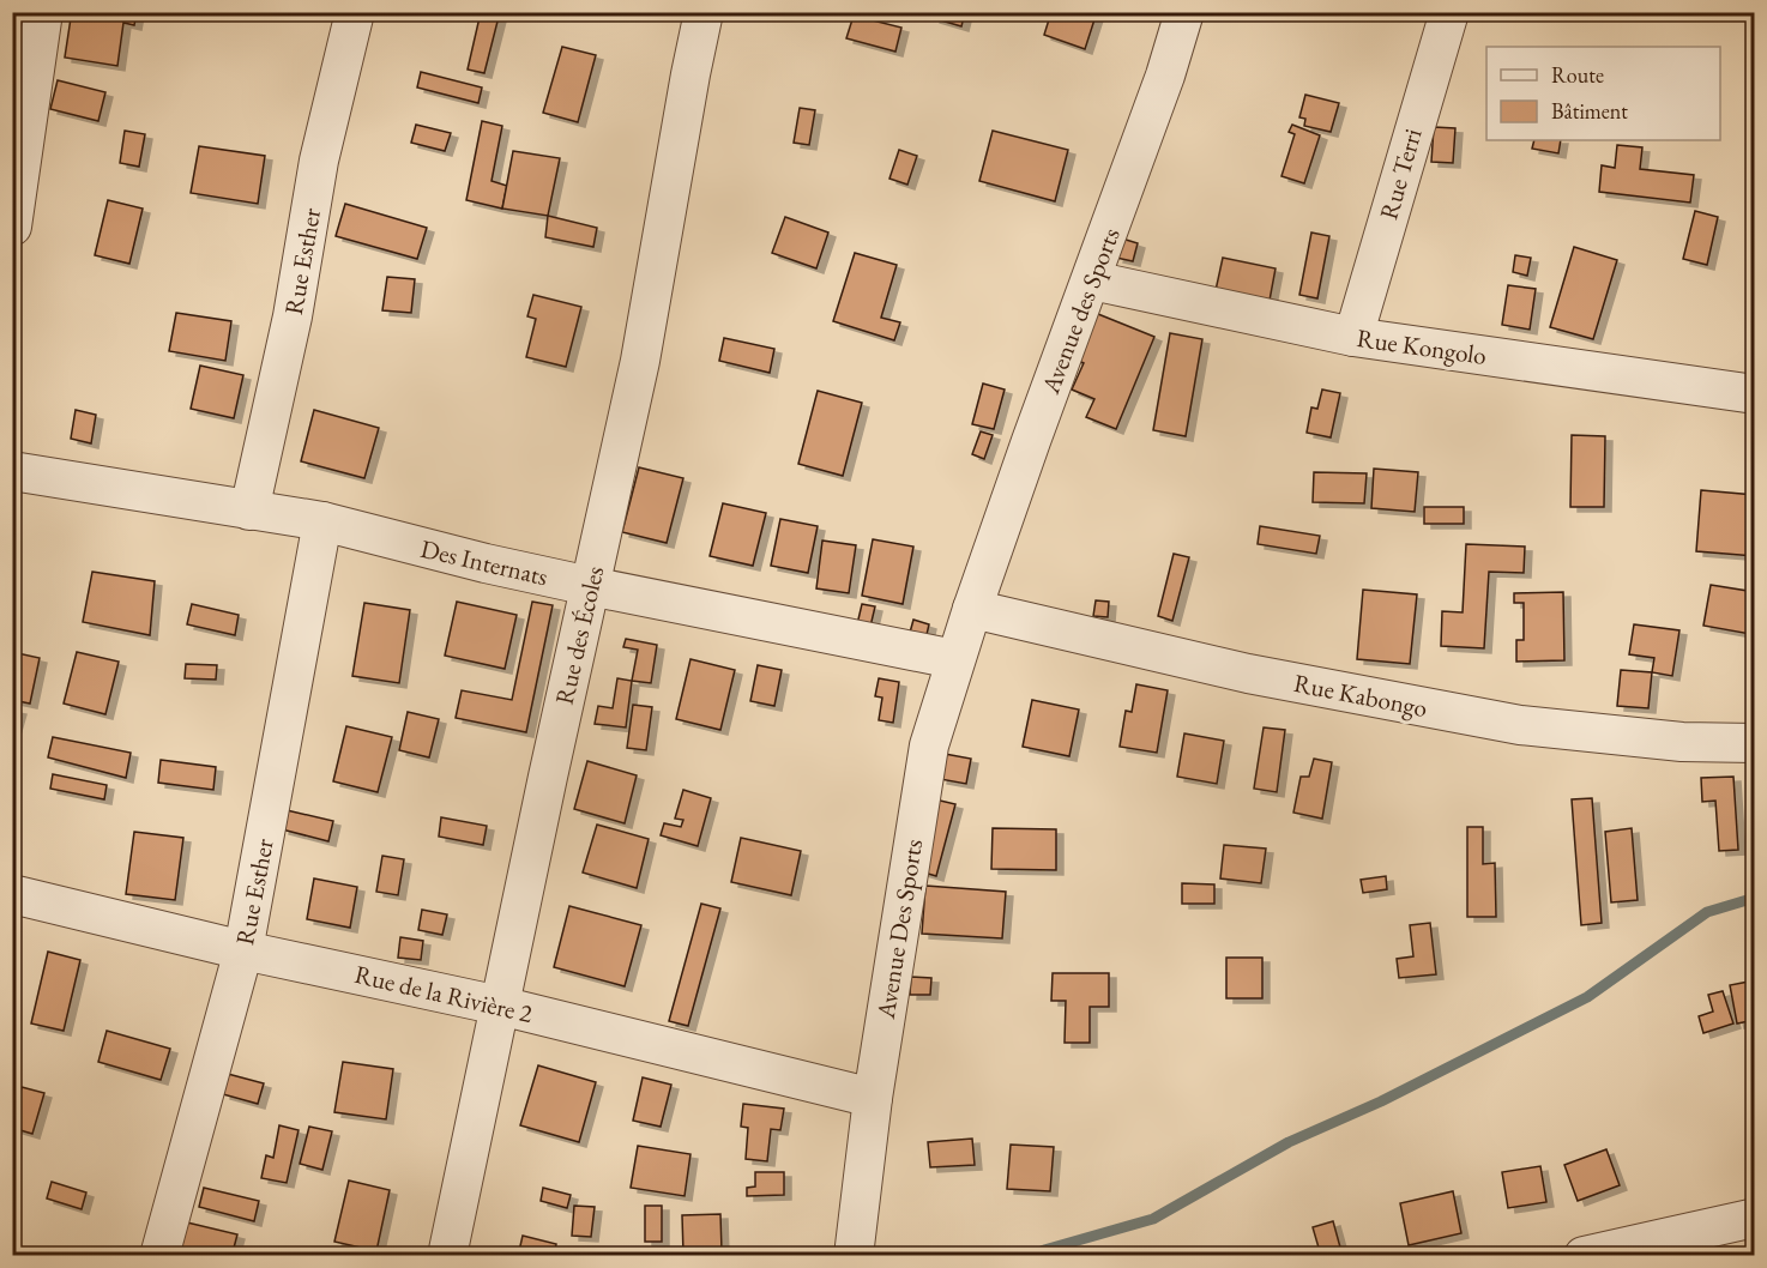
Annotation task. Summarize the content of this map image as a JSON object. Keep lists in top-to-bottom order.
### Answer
{
  "streets": {
    "street": [
      "Rue Terri",
      "Rue Esther",
      "Avenue des Sports",
      "Rue Kongolo",
      "Des Internats",
      "Rue des Écoles",
      "Rue Kabongo",
      "Avenue Des Sports",
      "Rue de la Rivière 2"
    ]
  },
  "crossings": [
    ["Rue Terri", "Rue Kongolo"],
    ["Rue Esther", "Des Internats"],
    ["Rue Esther", "Rue de la Rivière 2"],
    ["Avenue des Sports", "Rue Kongolo"],
    ["Avenue des Sports", "Rue Kabongo"],
    ["Avenue des Sports", "Avenue Des Sports"],
    ["Des Internats", "Rue des Écoles"],
    ["Des Internats", "Avenue Des Sports"],
    ["Rue des Écoles", "Rue de la Rivière 2"],
    ["Rue Kabongo", "Avenue Des Sports"],
    ["Avenue Des Sports", "Rue de la Rivière 2"]
  ],
  "legend": ["Route", "Bâtiment"]
}
